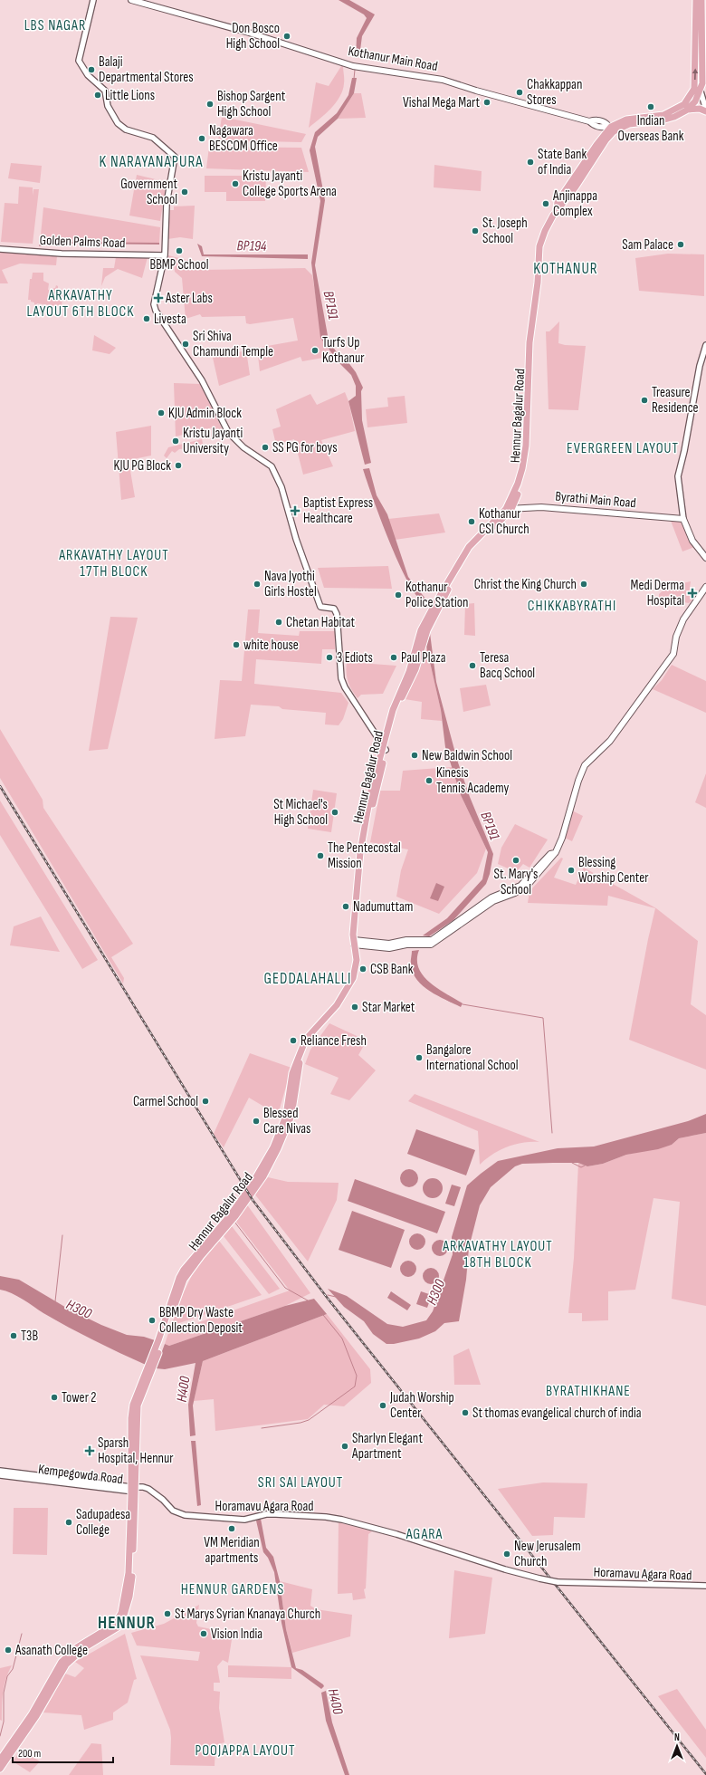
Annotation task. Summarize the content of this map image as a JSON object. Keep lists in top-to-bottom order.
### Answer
{
  "streets": {
    "main road": ["Kothanur Main Road", "Hennur Bagalur Road", "Byrathi Main Road"],
    "street": ["Golden Palms Road", "Kempegowda Road", "Horamavu Agara Road"]
  },
  "crossings": [
    ["Kothanur Main Road", "Hennur Bagalur Road"],
    ["Hennur Bagalur Road", "Byrathi Main Road"],
    ["Hennur Bagalur Road", "Kempegowda Road"],
    ["Kempegowda Road", "Horamavu Agara Road"]
  ],
  "districts": [
    "LBS NAGAR",
    "K NARAYANAPURA",
    "KOTHANUR",
    "ARKAVATHY LAYOUT 6TH BLOCK",
    "EVERGREEN LAYOUT",
    "ARKAVATHY LAYOUT 17TH BLOCK",
    "CHIKKABYRATHI",
    "GEDDALAHALLI",
    "ARKAVATHY LAYOUT 18TH BLOCK",
    "BYRATHIKHANE",
    "SRI SAI LAYOUT",
    "AGARA",
    "HENNUR GARDENS",
    "HENNUR",
    "POOJAPPA LAYOUT"
  ],
  "water": [
    "BP194",
    "BP191",
    "H300",
    "H400"
  ],
  "places": {
    "other": [
      "Don Bosco High School",
      "Balaji Departmental Stores",
      "Chakkappan Stores",
      "Little Lions",
      "Vishal Mega Mart",
      "Bishop Sargent High School",
      "Indian Overseas Bank",
      "Nagawara BESCOM Office",
      "State Bank of India",
      "Kristu Jayanti College Sports Arena",
      "Government School",
      "Anjinappa Complex",
      "St. Joseph School",
      "Sam Palace",
      "BBMP School",
      "Livesta",
      "Sri Shiva Chamundi Temple",
      "Turfs Up Kothanur",
      "Treasure Residence",
      "KJU Admin Block",
      "Kristu Jayanti University",
      "SS PG for boys",
      "KJU PG Block",
      "Kothanur CSI Church",
      "Nava Jyothi Girls Hostel",
      "Christ the King Church",
      "Kothanur Police Station",
      "Chetan Habitat",
      "white house",
      "3 Ediots",
      "Paul Plaza",
      "Teresa Bacq School",
      "New Baldwin School",
      "Kinesis Tennis Academy",
      "St Michael's High School",
      "The Pentecostal Mission",
      "St. Mary's School",
      "Blessing Worship Center",
      "Nadumuttam",
      "CSB Bank",
      "Star Market",
      "Reliance Fresh",
      "Bangalore International School",
      "Carmel School",
      "Blessed Care Nivas",
      "BBMP Dry Waste Collection Deposit",
      "T3B",
      "Tower 2",
      "Judah Worship Center",
      "St thomas evangelical church of india",
      "Sharlyn Elegant Apartment",
      "Sadupadesa College",
      "VM Meridian apartments",
      "New Jerusalem Church",
      "St Marys Syrian Knanaya Church",
      "Vision India",
      "Asanath College"
    ],
    "health": [
      "Aster Labs",
      "Baptist Express Healthcare",
      "Medi Derma Hospital",
      "Sparsh Hospital, Hennur"
    ]
  },
  "scale_bar": "200 m",
  "north": "top"
}
